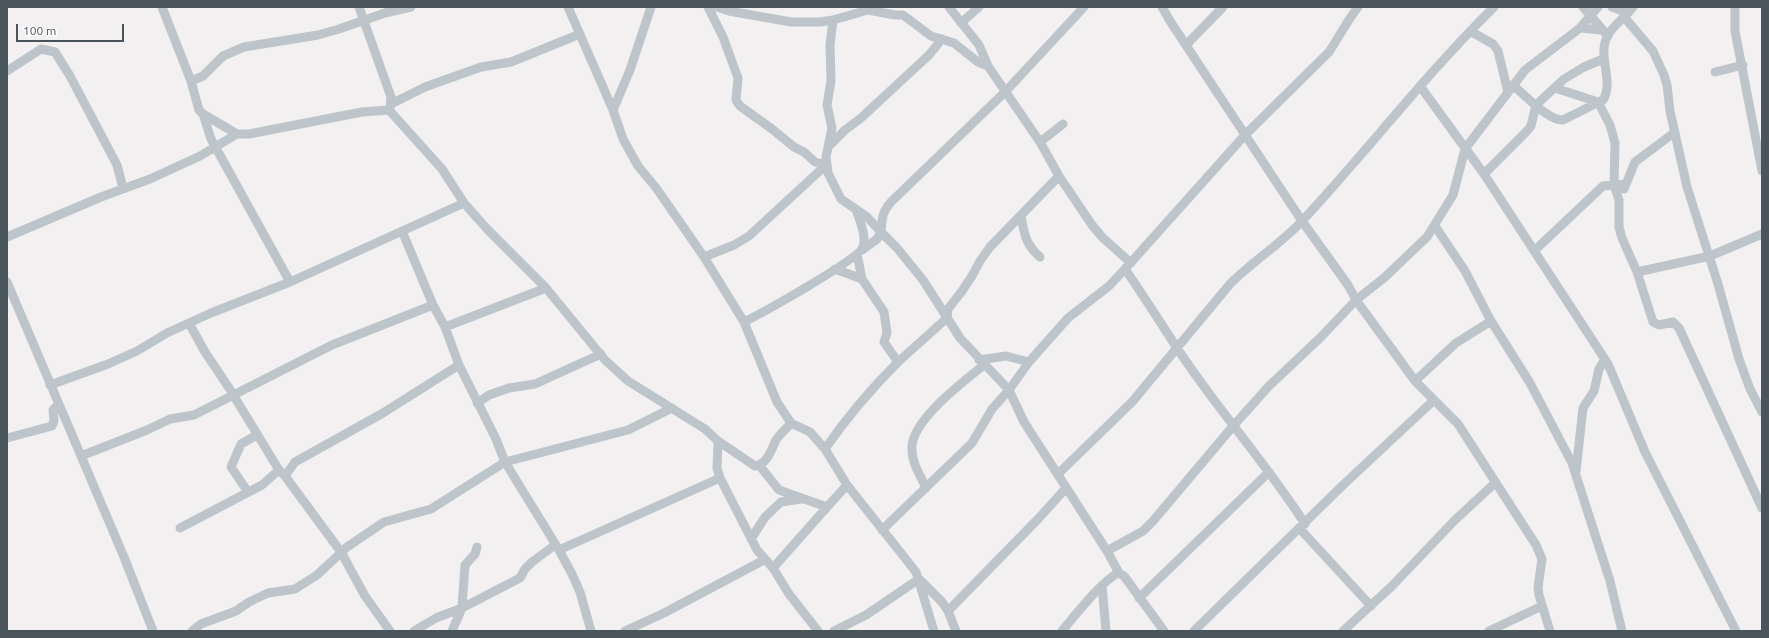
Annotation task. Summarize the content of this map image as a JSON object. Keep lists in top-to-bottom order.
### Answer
{
  "scale_bar": "100 m"
}
